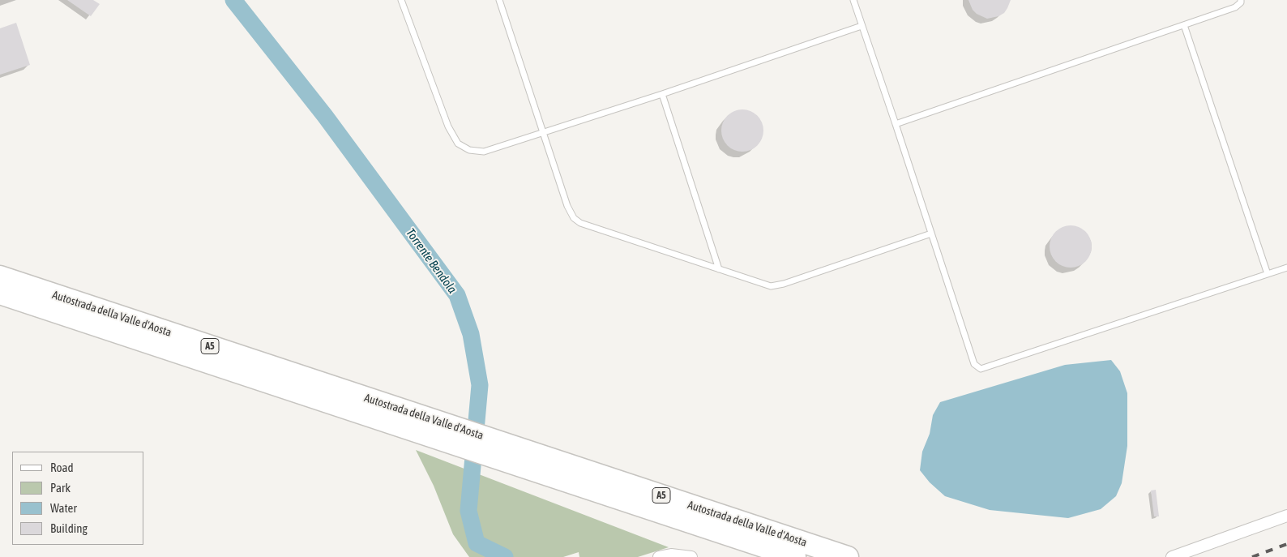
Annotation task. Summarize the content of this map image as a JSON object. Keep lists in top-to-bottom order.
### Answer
{
  "streets": {
    "highway": ["Autostrada della Valle d'Aosta", "A5"]
  },
  "water": ["Torrente Bendola"],
  "legend": [
    "Road",
    "Park",
    "Water",
    "Building"
  ]
}
